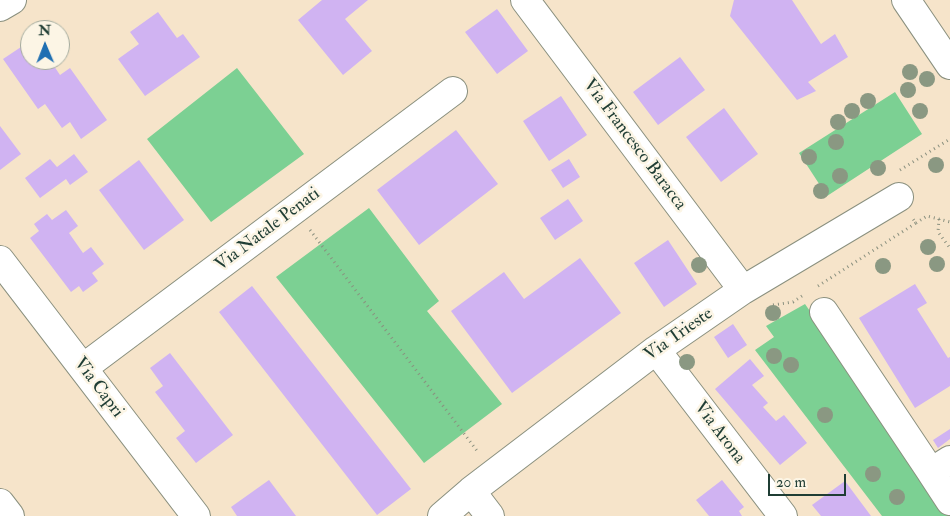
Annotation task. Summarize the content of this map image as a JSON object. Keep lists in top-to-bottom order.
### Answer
{
  "streets": {
    "street": [
      "Via Francesco Baracca",
      "Via Natale Penati",
      "Via Trieste",
      "Via Capri",
      "Via Arona"
    ]
  },
  "crossings": [
    ["Via Francesco Baracca", "Via Trieste"],
    ["Via Natale Penati", "Via Capri"],
    ["Via Trieste", "Via Arona"]
  ],
  "scale_bar": "20 m",
  "north": "top"
}
